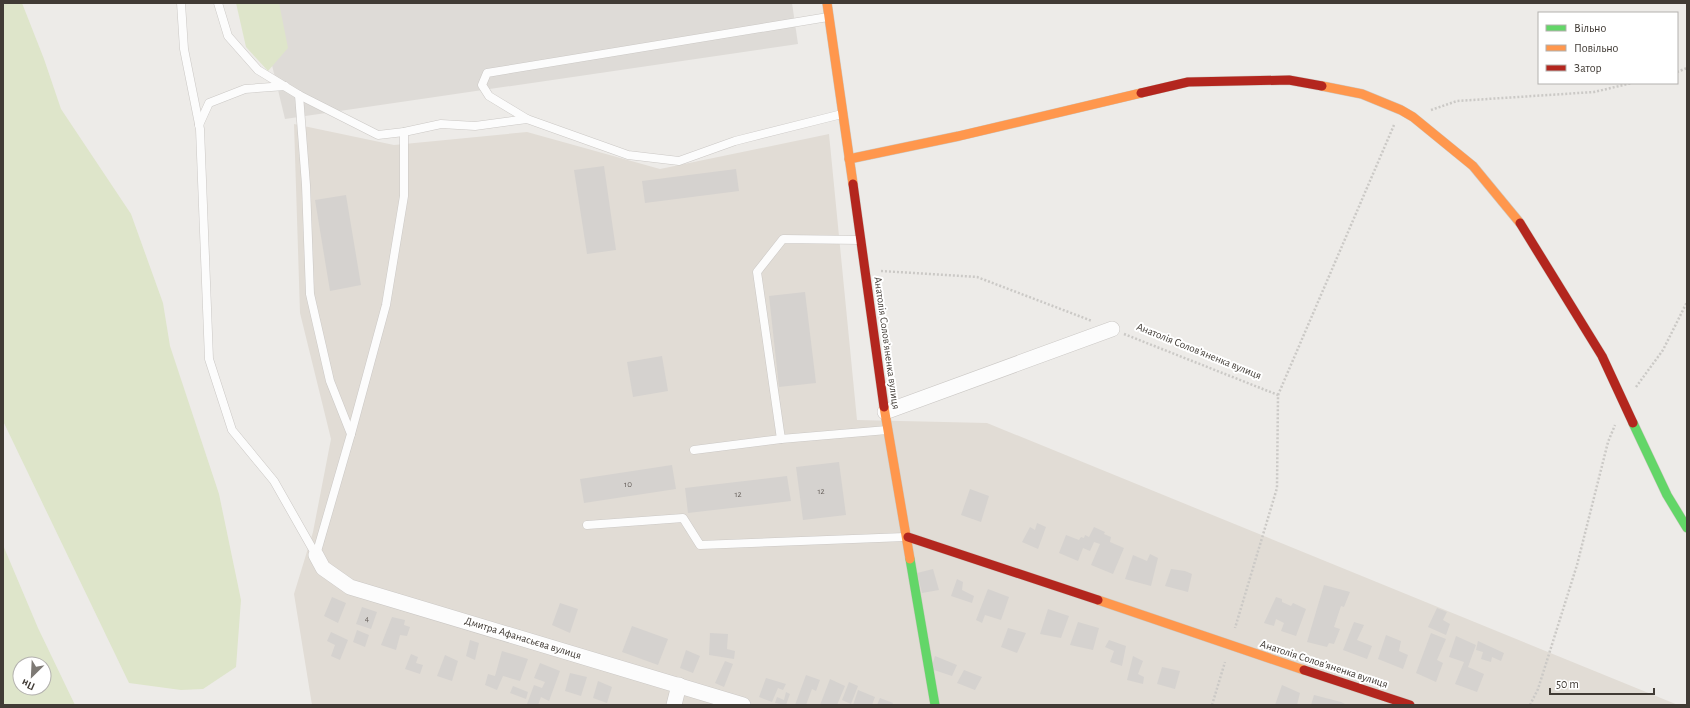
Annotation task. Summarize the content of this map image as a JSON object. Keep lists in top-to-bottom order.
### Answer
{
  "streets": {
    "street": ["Анатолія Солов’яненка вулиця", "Дмитра Афанасьєва вулиця"]
  },
  "house_numbers": [
    "10",
    "12",
    "12",
    "4"
  ],
  "legend": ["Вільно", "Повільно", "Затор"],
  "scale_bar": "50 m",
  "north": "bottom left"
}
